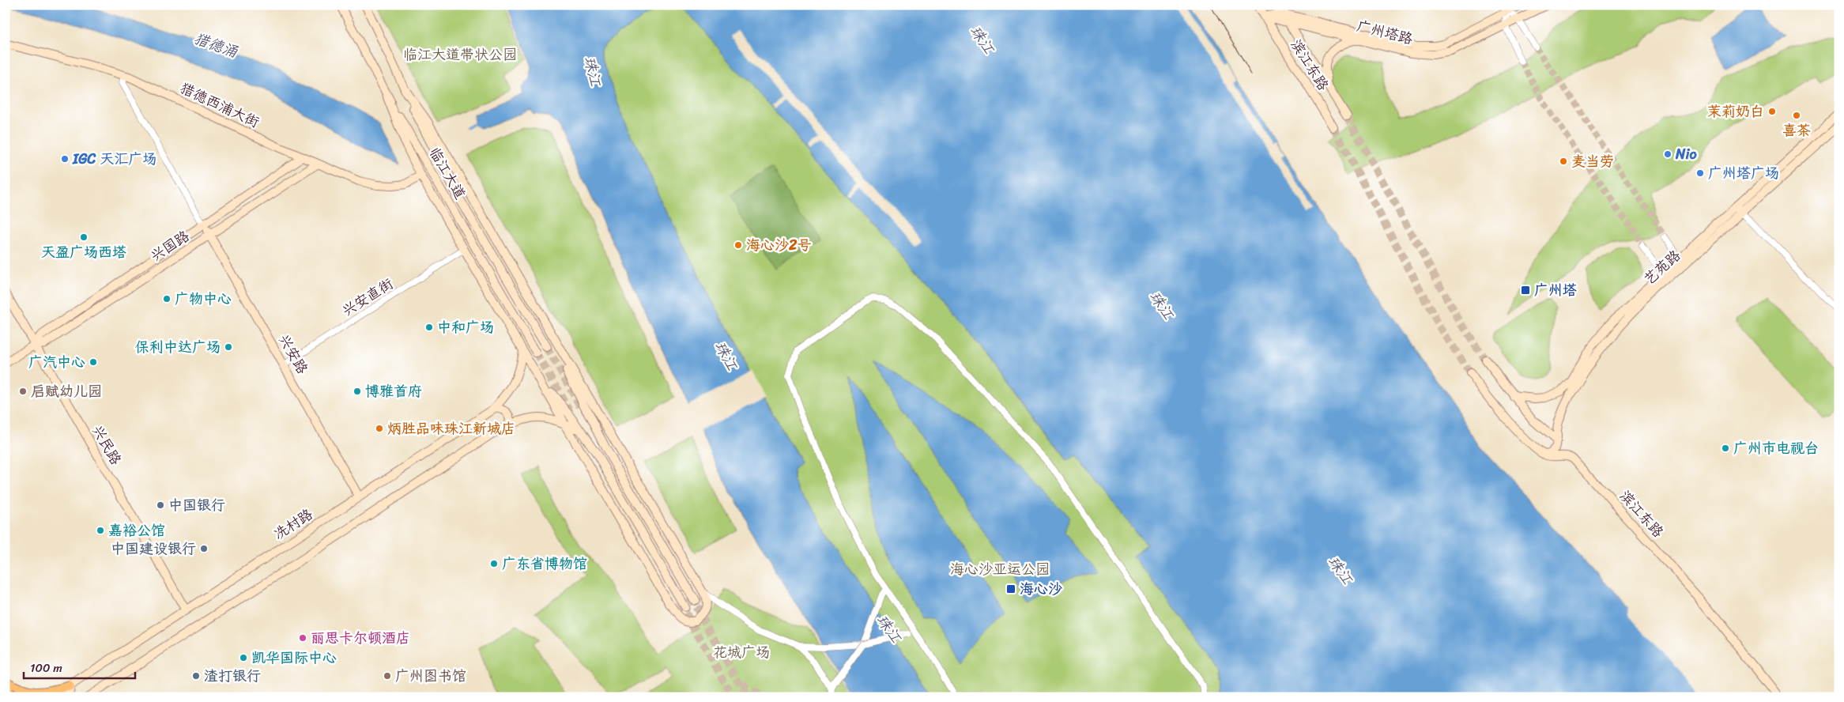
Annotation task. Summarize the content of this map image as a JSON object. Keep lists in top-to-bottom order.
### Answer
{
  "streets": {
    "main road": [
      "广州塔路",
      "滨江东路",
      "猎德西浦大街",
      "临江大道",
      "兴国路",
      "艺苑路",
      "兴安路",
      "兴民路",
      "冼村路"
    ],
    "street": ["兴安直街"]
  },
  "crossings": [
    ["广州塔路", "滨江东路"],
    ["猎德西浦大街", "兴国路"],
    ["兴国路", "兴安路"],
    ["兴国路", "兴民路"],
    ["兴安直街", "兴安路"],
    ["兴安路", "冼村路"],
    ["兴民路", "冼村路"]
  ],
  "water": ["珠江", "猎德涌"],
  "parks": ["临江大道带状公园", "海心沙亚运公园", "花城广场"],
  "places": {
    "other": [
      "茉莉奶白",
      "喜茶",
      "Nio",
      "IGC 天汇广场",
      "麦当劳",
      "广州塔广场",
      "天盈广场西塔",
      "海心沙2号",
      "广物中心",
      "中和广场",
      "保利中达广场",
      "广汽中心",
      "启赋幼儿园",
      "博雅首府",
      "炳胜品味珠江新城店",
      "广州市电视台",
      "中国银行",
      "嘉裕公馆",
      "中国建设银行",
      "广东省博物馆",
      "丽思卡尔顿酒店",
      "凯华国际中心",
      "渣打银行",
      "广州图书馆"
    ],
    "transit": ["广州塔", "海心沙"]
  },
  "scale_bar": "100 m"
}
